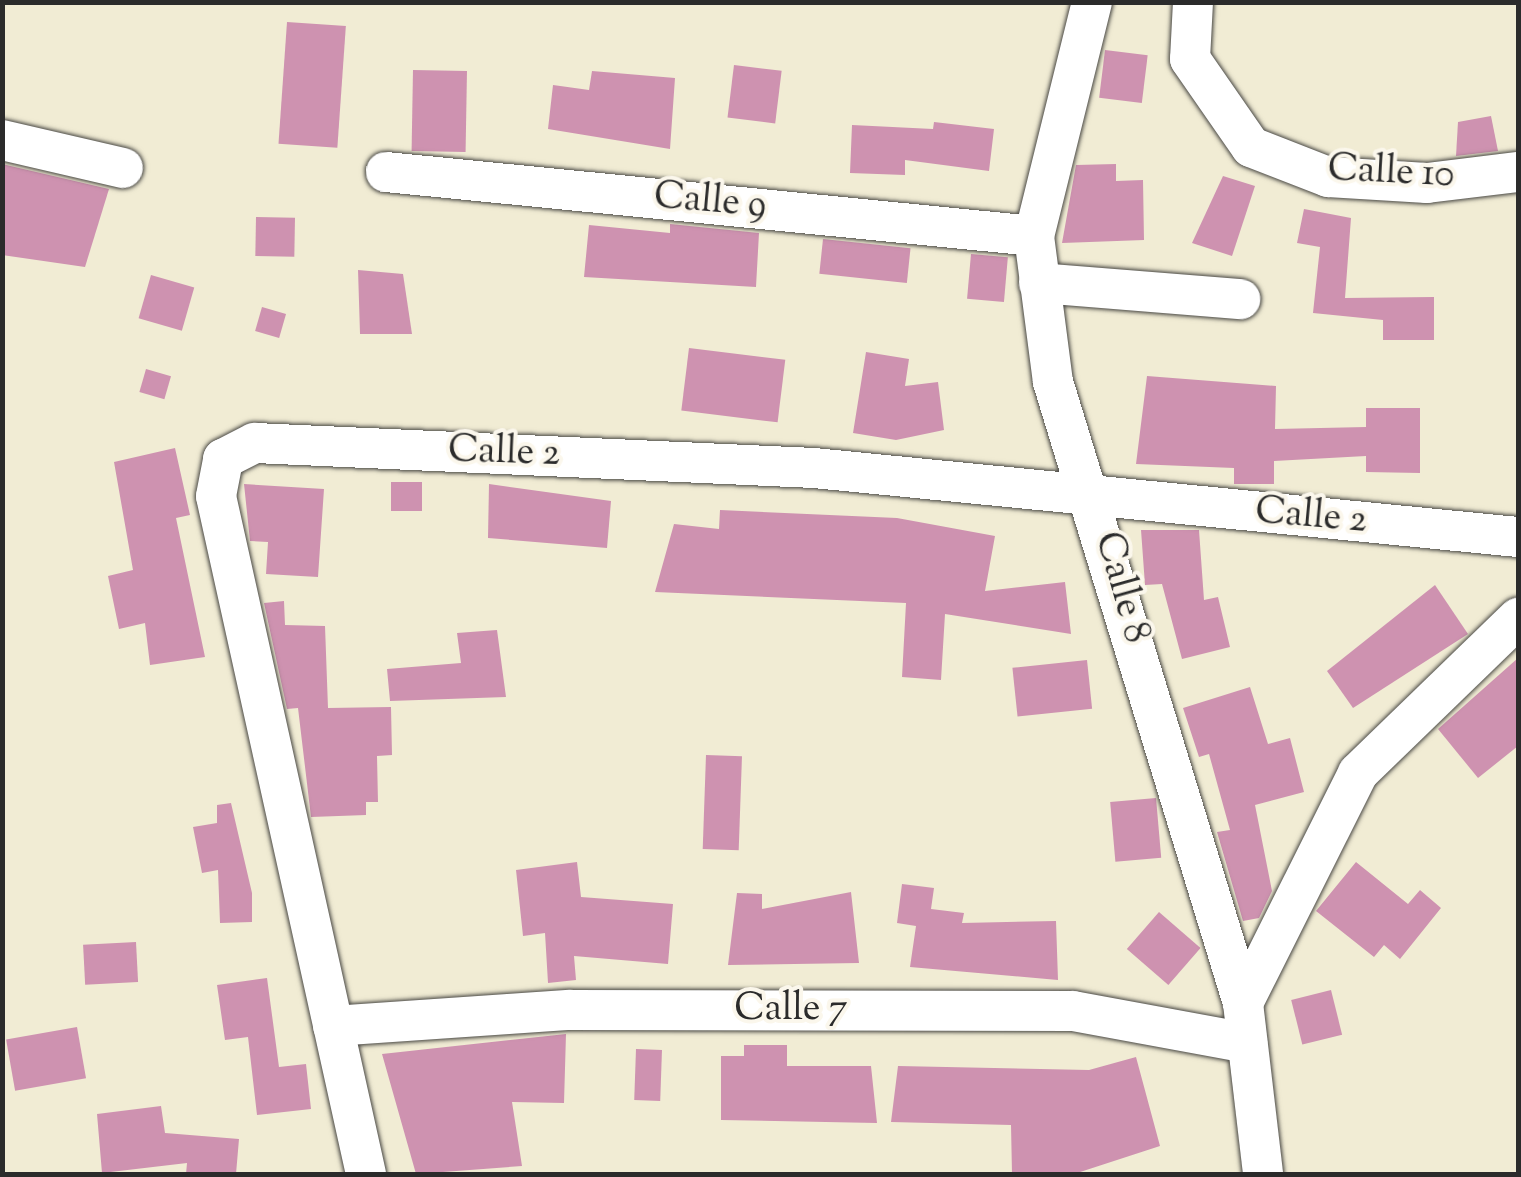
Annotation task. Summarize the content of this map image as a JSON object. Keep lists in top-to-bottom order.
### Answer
{
  "streets": {
    "street": [
      "Calle 10",
      "Calle 9",
      "Calle 2",
      "Calle 8",
      "Calle 7"
    ]
  },
  "crossings": [
    ["Calle 9", "Calle 8"],
    ["Calle 2", "Calle 8"],
    ["Calle 2", "Calle 7"],
    ["Calle 8", "Calle 7"]
  ]
}
